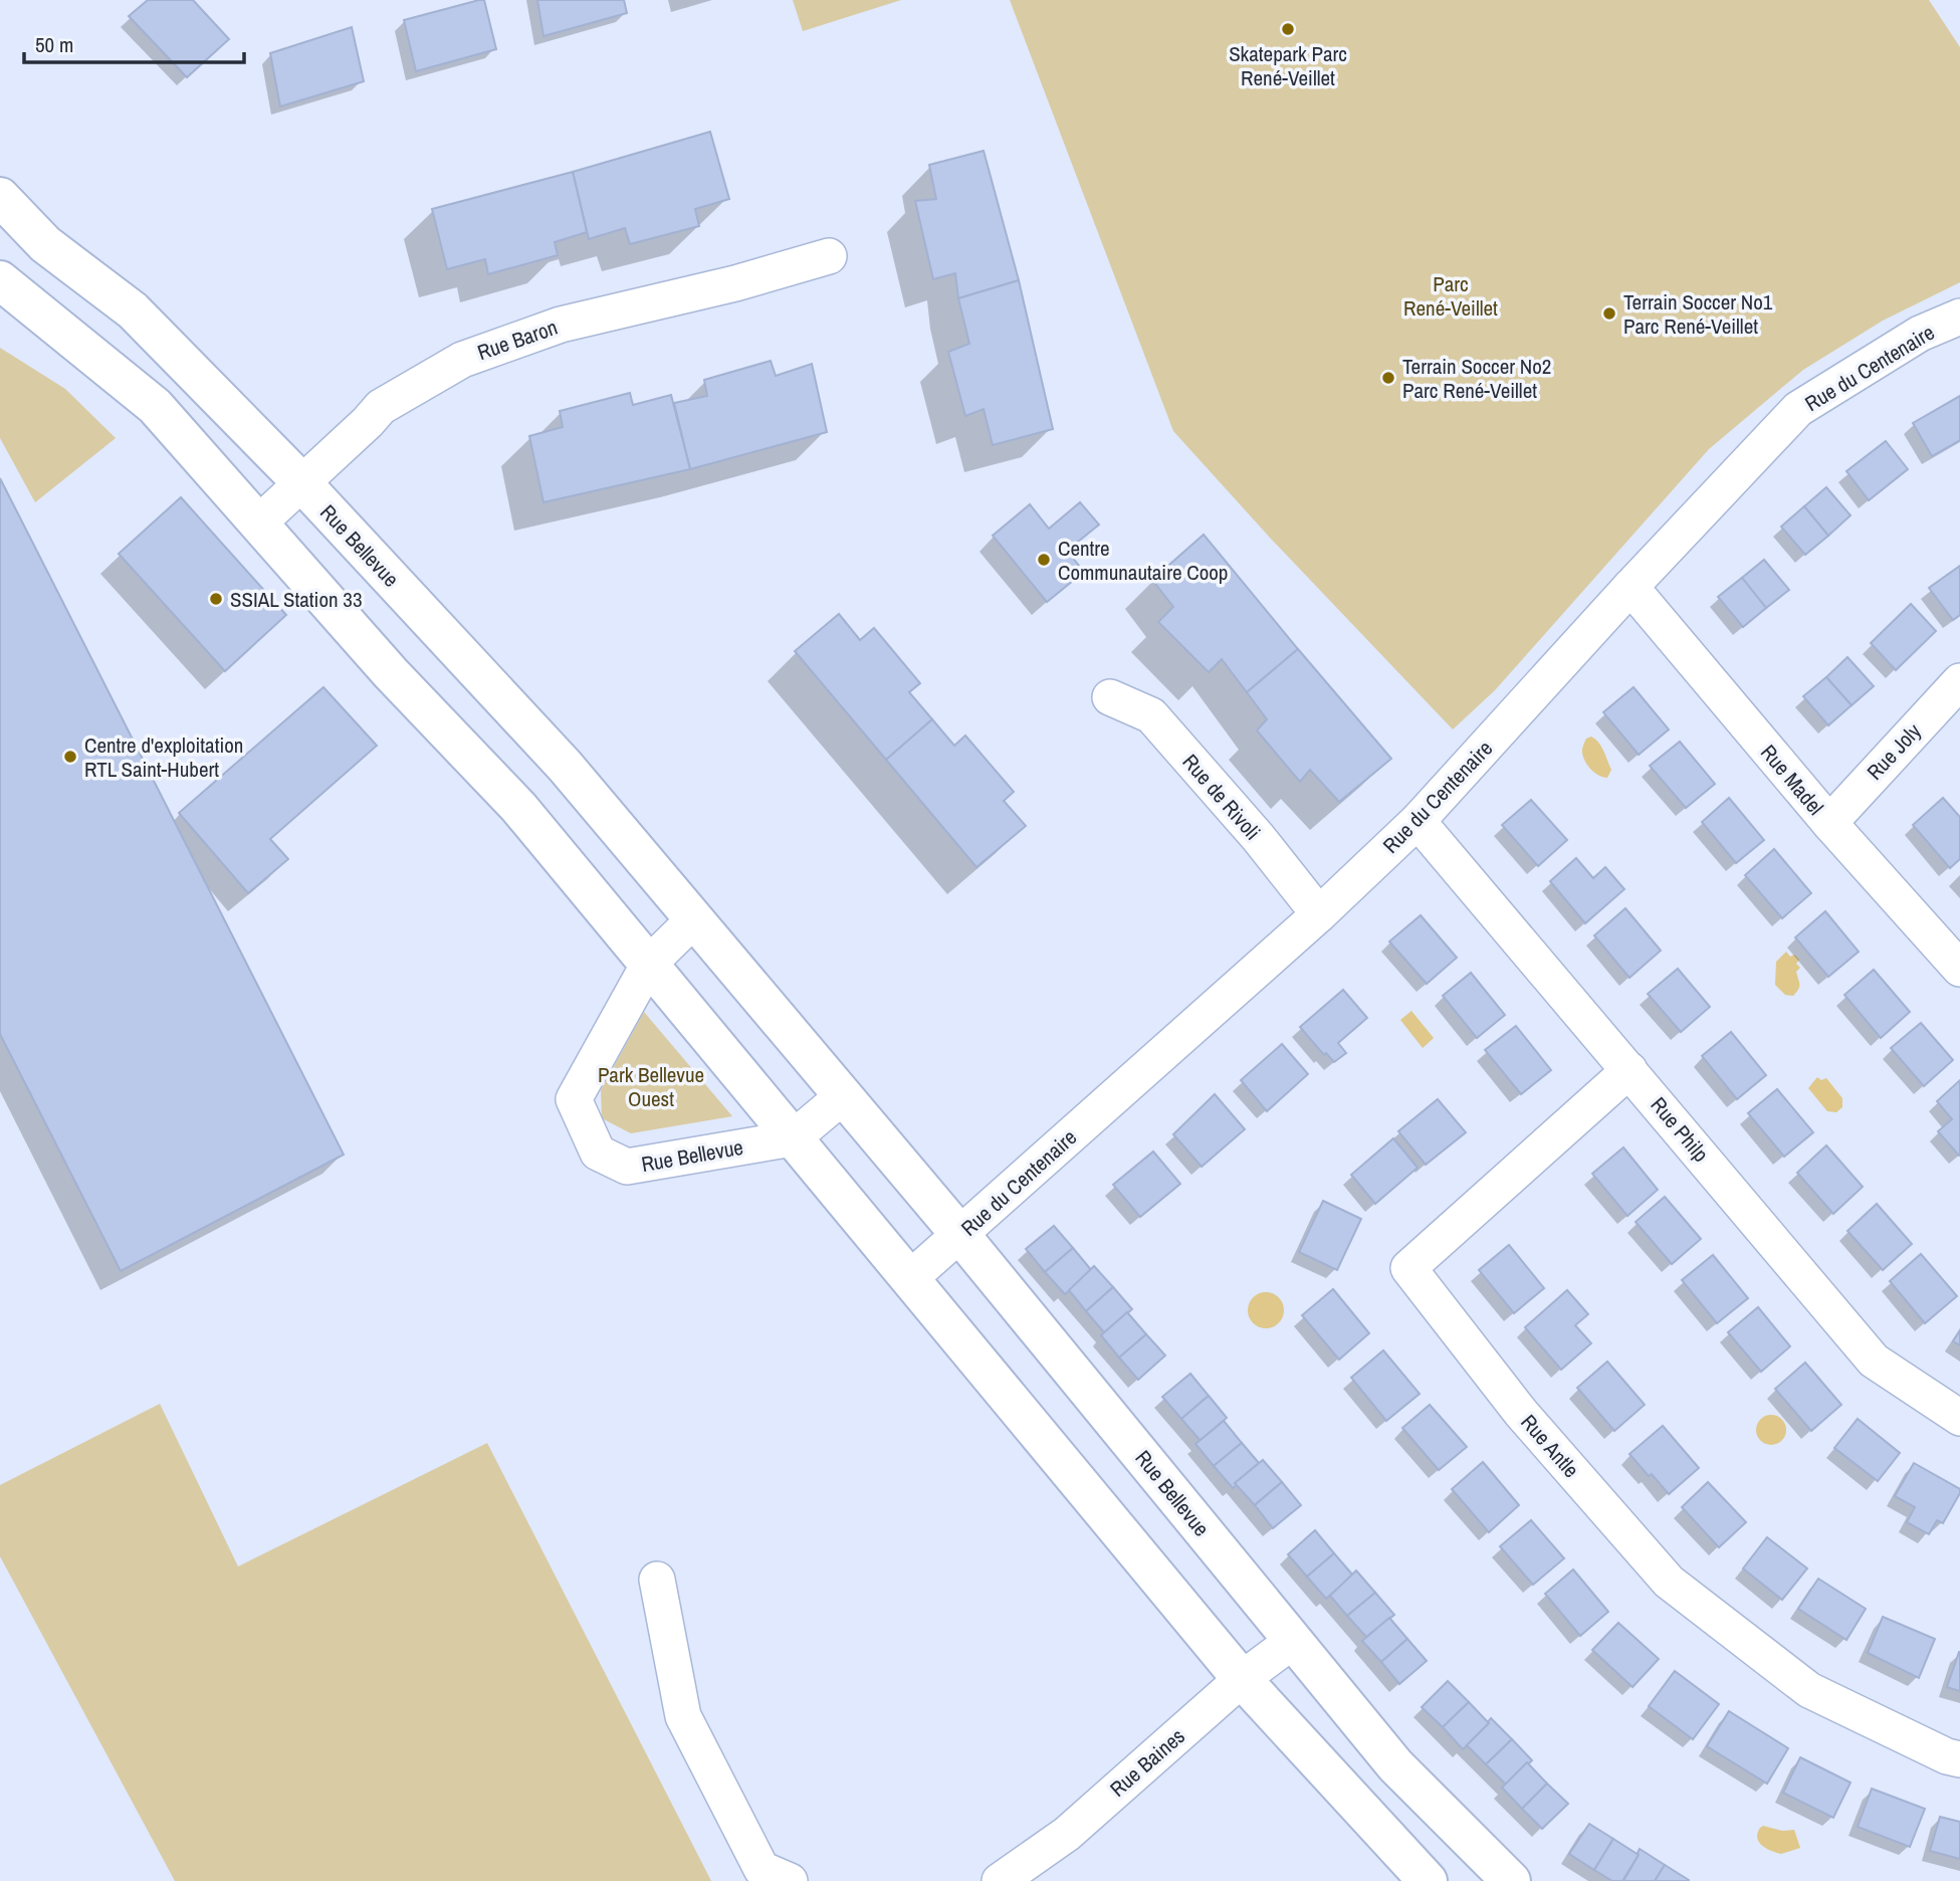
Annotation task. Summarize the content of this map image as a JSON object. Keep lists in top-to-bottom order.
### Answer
{
  "streets": {
    "street": [
      "Rue Baron",
      "Rue du Centenaire",
      "Rue Bellevue",
      "Rue Joly",
      "Rue Madel",
      "Rue de Rivoli",
      "Rue Philp",
      "Rue Antle",
      "Rue Baines"
    ]
  },
  "crossings": [
    ["Rue Baron", "Rue Bellevue"],
    ["Rue du Centenaire", "Rue Bellevue"],
    ["Rue du Centenaire", "Rue Madel"],
    ["Rue du Centenaire", "Rue de Rivoli"],
    ["Rue du Centenaire", "Rue Philp"],
    ["Rue Bellevue", "Rue Baines"],
    ["Rue Joly", "Rue Madel"],
    ["Rue Philp", "Rue Antle"]
  ],
  "parks": ["Parc René-Veillet", "Park Bellevue Ouest"],
  "places": [
    "Skatepark Parc René-Veillet",
    "Terrain Soccer No1 Parc René-Veillet",
    "Terrain Soccer No2 Parc René-Veillet",
    "Centre Communautaire Coop",
    "SSIAL Station 33",
    "Centre d'exploitation RTL Saint-Hubert"
  ],
  "scale_bar": "50 m"
}
